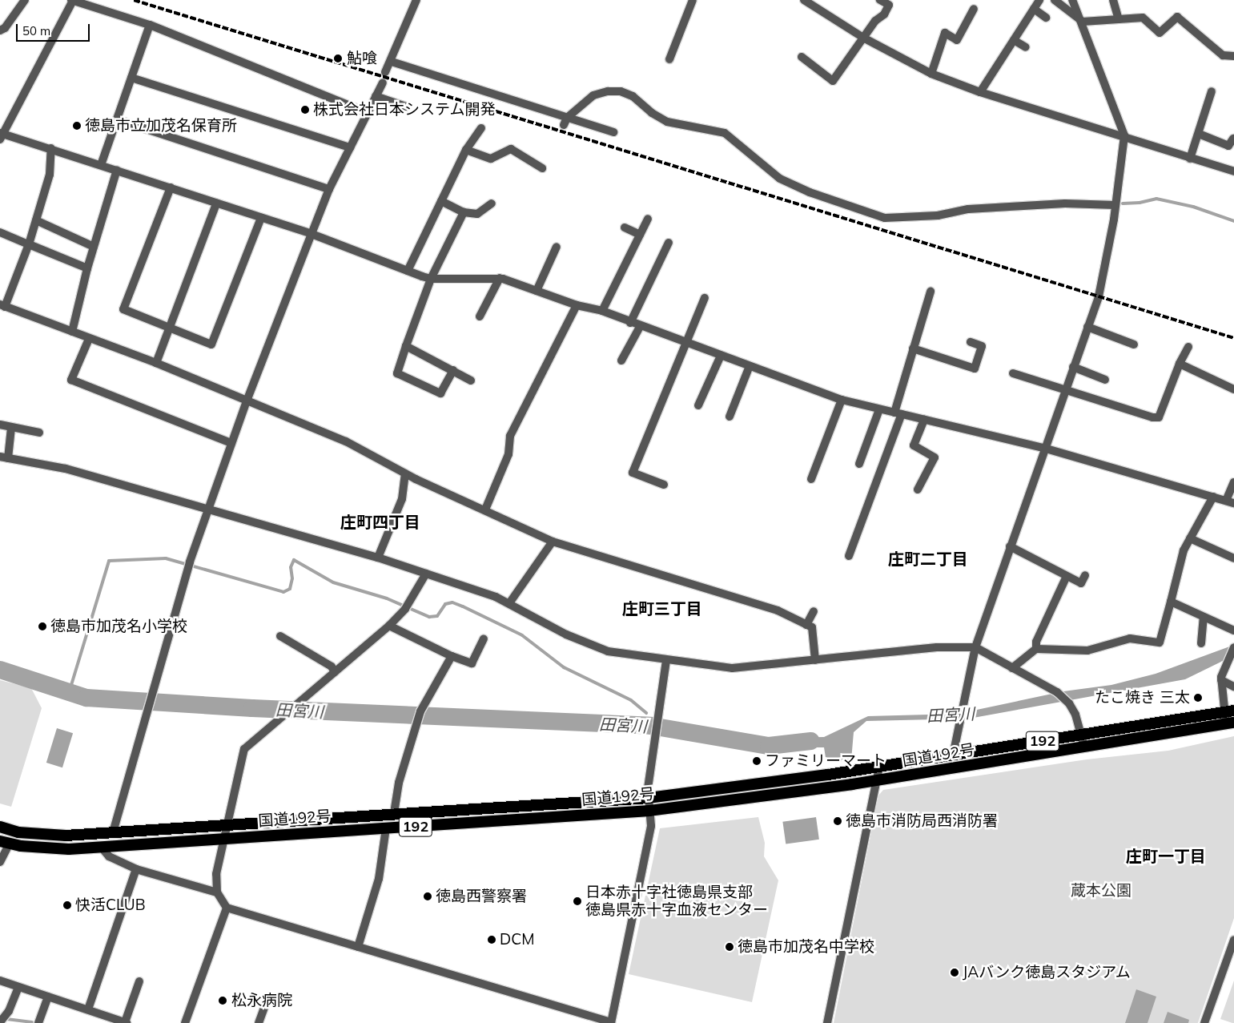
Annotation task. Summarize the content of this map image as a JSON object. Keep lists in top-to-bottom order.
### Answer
{
  "streets": {
    "highway": ["192", "国道192号"]
  },
  "districts": [
    "庄町四丁目",
    "庄町二丁目",
    "庄町三丁目",
    "庄町一丁目"
  ],
  "water": ["田宮川"],
  "parks": ["蔵本公園"],
  "places": [
    "鮎喰",
    "株式会社日本システム開発",
    "徳島市立加茂名保育所",
    "徳島市加茂名小学校",
    "たこ焼き 三太",
    "ファミリーマート",
    "徳島市消防局西消防署",
    "徳島西警察署",
    "日本赤十字社徳島県支部 徳島県赤十字血液センター",
    "快活CLUB",
    "DCM",
    "徳島市加茂名中学校",
    "JAバンク徳島スタジアム",
    "松永病院"
  ],
  "scale_bar": "50 m"
}
